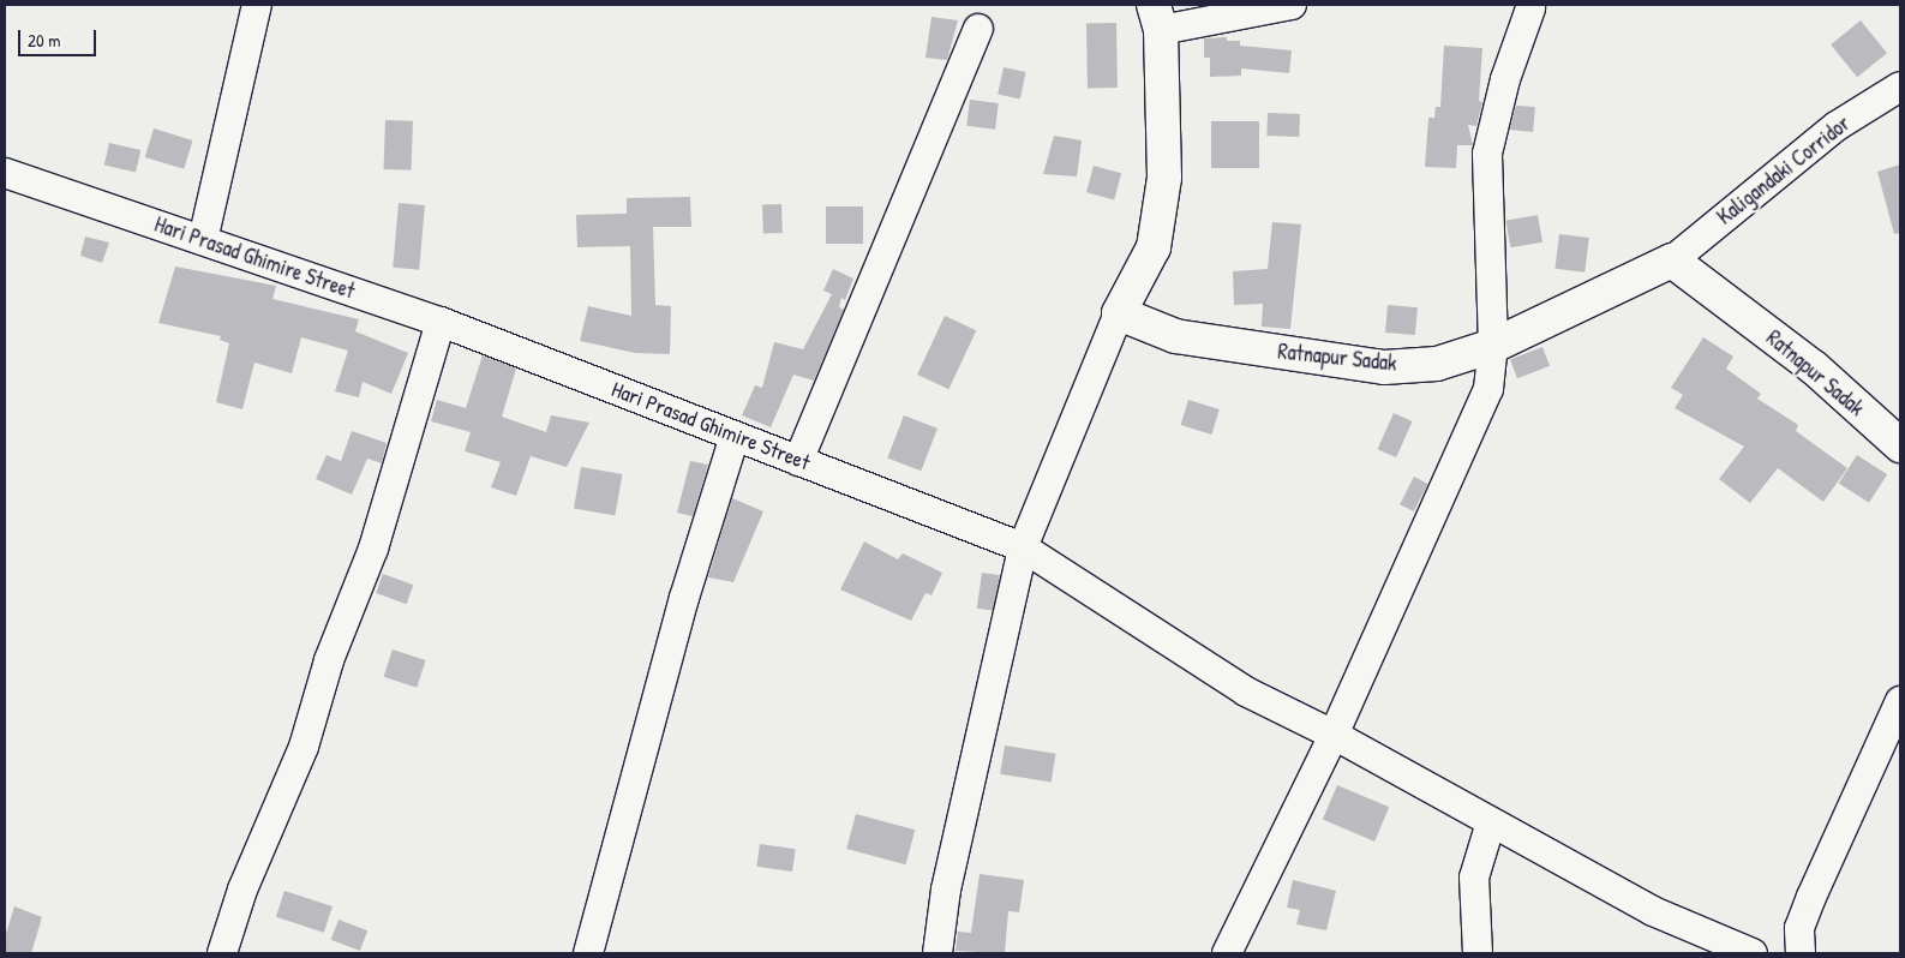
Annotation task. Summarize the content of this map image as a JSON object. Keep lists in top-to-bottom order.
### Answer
{
  "streets": {
    "main road": ["Ratnapur Sadak"],
    "street": ["Kaligandaki Corridor", "Hari Prasad Ghimire Street"]
  },
  "crossings": [
    ["Kaligandaki Corridor", "Ratnapur Sadak"]
  ],
  "scale_bar": "20 m"
}
